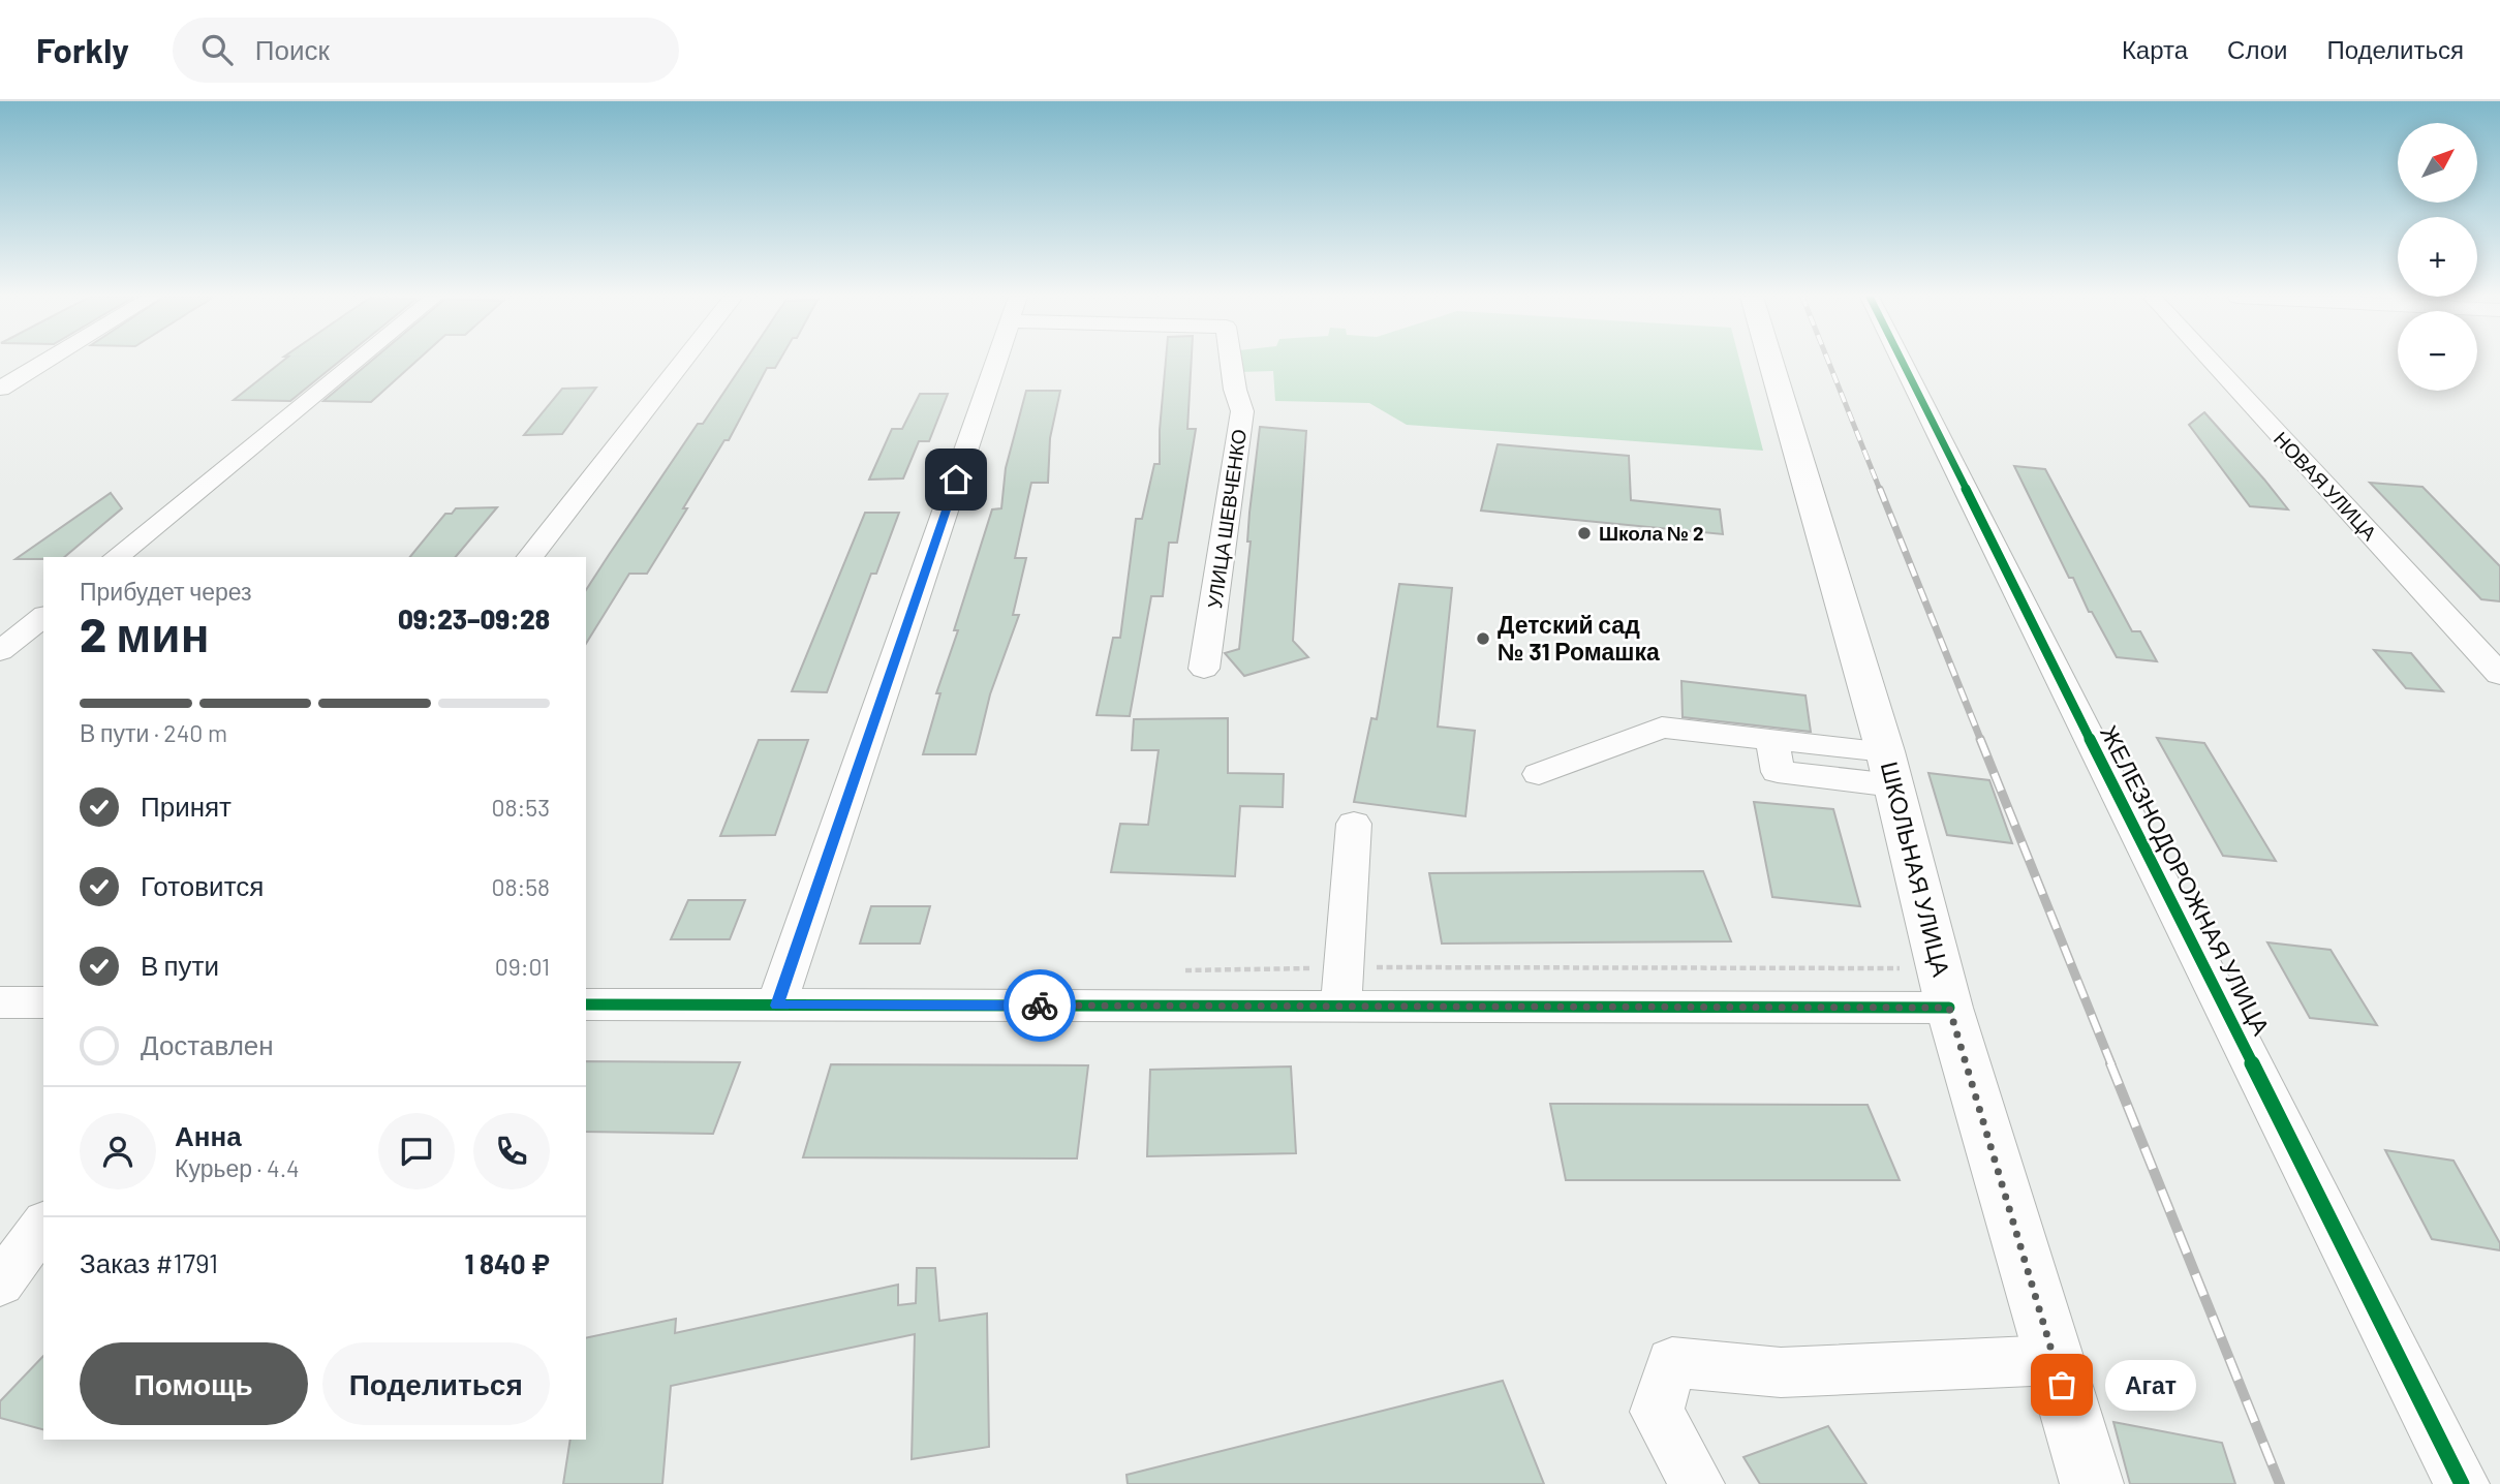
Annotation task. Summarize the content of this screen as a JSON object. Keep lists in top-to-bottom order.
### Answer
{
  "streets": {
    "main road": ["ШКОЛЬНАЯ УЛИЦА"],
    "street": ["НОВАЯ УЛИЦА", "УЛИЦА ШЕВЧЕНКО", "ЖЕЛЕЗНОДОРОЖНАЯ УЛИЦА"]
  },
  "places": ["Школа № 2", "Детский сад № 31 Ромашка", "Агат"],
  "north": "top right",
  "page": {
    "header": "Forkly",
    "search": "Поиск",
    "nav": ["Карта", "Слои", "Поделиться"],
    "map_buttons": ["+", "−"],
    "heading": ["2 мин", "Прибудет через", "09:23–09:28"],
    "panel": [
      "Анна",
      "Курьер · 4.4",
      "Заказ #1791",
      "1 840 ₽"
    ],
    "bar": "В пути · 240 m",
    "list": [
      ["Принят", "08:53"],
      ["Готовится", "08:58"],
      ["В пути", "09:01"],
      "Доставлен"
    ],
    "buttons": ["Помощь", "Поделиться"],
    "bubble": "Агат"
  }
}
